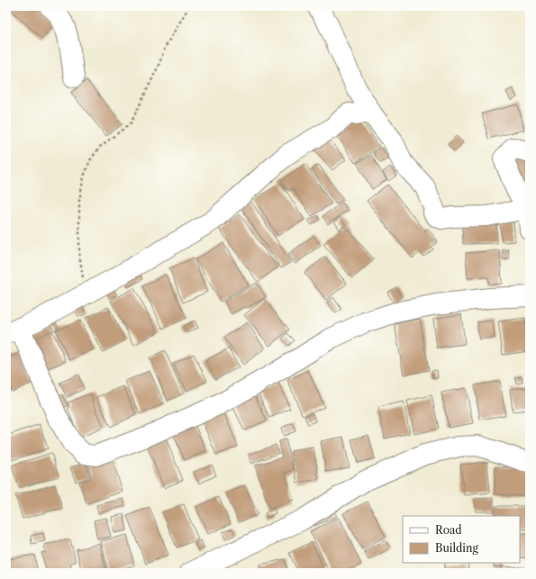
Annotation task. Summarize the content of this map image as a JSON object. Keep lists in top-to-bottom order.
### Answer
{
  "legend": ["Road", "Building"]
}
